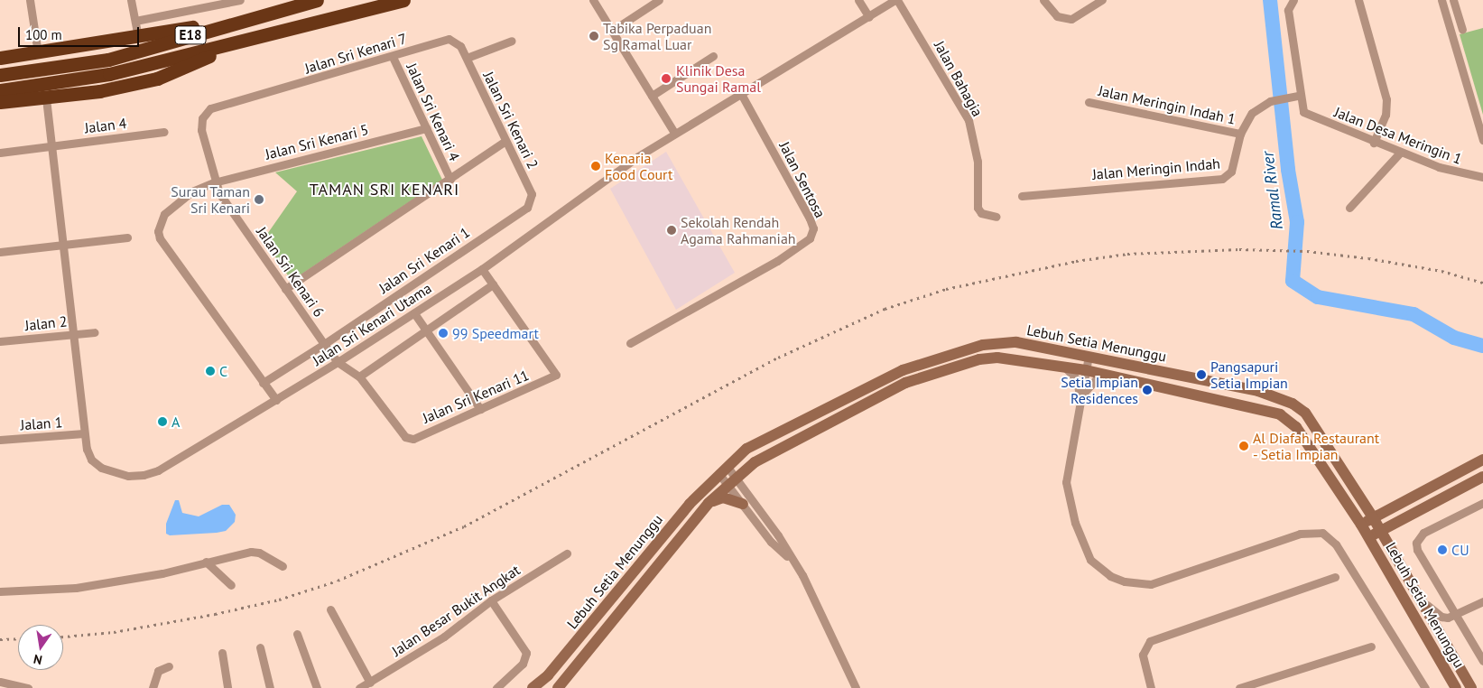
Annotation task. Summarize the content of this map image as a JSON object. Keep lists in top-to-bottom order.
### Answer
{
  "streets": {
    "highway": ["E18"],
    "street": [
      "Jalan Sri Kenari 7",
      "Jalan Bahagia",
      "Jalan Meringin Indah 1",
      "Jalan Sri Kenari 4",
      "Jalan Sri Kenari 2",
      "Jalan 4",
      "Jalan Desa Meringin 1",
      "Jalan Sri Kenari 5",
      "Jalan Meringin Indah",
      "Jalan Sentosa",
      "Jalan Sri Kenari 1",
      "Jalan Sri Kenari 6",
      "Jalan 2",
      "Jalan Sri Kenari Utama",
      "Lebuh Setia Menunggu",
      "Jalan Sri Kenari 11",
      "Jalan 1",
      "Jalan Besar Bukit Angkat"
    ]
  },
  "crossings": [
    ["Jalan Sri Kenari 7", "Jalan Sri Kenari 4"],
    ["Jalan Sri Kenari 7", "Jalan Sri Kenari 2"],
    ["Jalan Sri Kenari 7", "Jalan Sri Kenari 6"],
    ["Jalan Bahagia", "Jalan Sri Kenari Utama"],
    ["Jalan Meringin Indah 1", "Jalan Meringin Indah"],
    ["Jalan Sri Kenari 4", "Jalan Sri Kenari 5"],
    ["Jalan Sri Kenari 2", "Jalan Sri Kenari 1"],
    ["Jalan 4", "Jalan Sri Kenari Utama"],
    ["Jalan Desa Meringin 1", "Jalan Meringin Indah"],
    ["Jalan Sri Kenari 5", "Jalan Sri Kenari 1"],
    ["Jalan Sri Kenari 5", "Jalan Sri Kenari 6"],
    ["Jalan Sentosa", "Jalan Sri Kenari Utama"],
    ["Jalan Sri Kenari 1", "Jalan Sri Kenari 6"],
    ["Jalan Sri Kenari 6", "Jalan Sri Kenari Utama"],
    ["Jalan 2", "Jalan Sri Kenari Utama"],
    ["Jalan Sri Kenari Utama", "Jalan 1"]
  ],
  "districts": ["TAMAN SRI KENARI"],
  "water": ["Ramal River"],
  "places": [
    "Tabika Perpaduan Sg Ramal Luar",
    "Klinik Desa Sungai Ramal",
    "Kenaria Food Court",
    "Surau Taman Sri Kenari",
    "Sekolah Rendah Agama Rahmaniah",
    "99 Speedmart",
    "C",
    "Pangsapuri Setia Impian",
    "Setia Impian Residences",
    "A",
    "Al Diafah Restaurant - Setia Impian",
    "CU"
  ],
  "scale_bar": "100 m",
  "north": "bottom"
}
